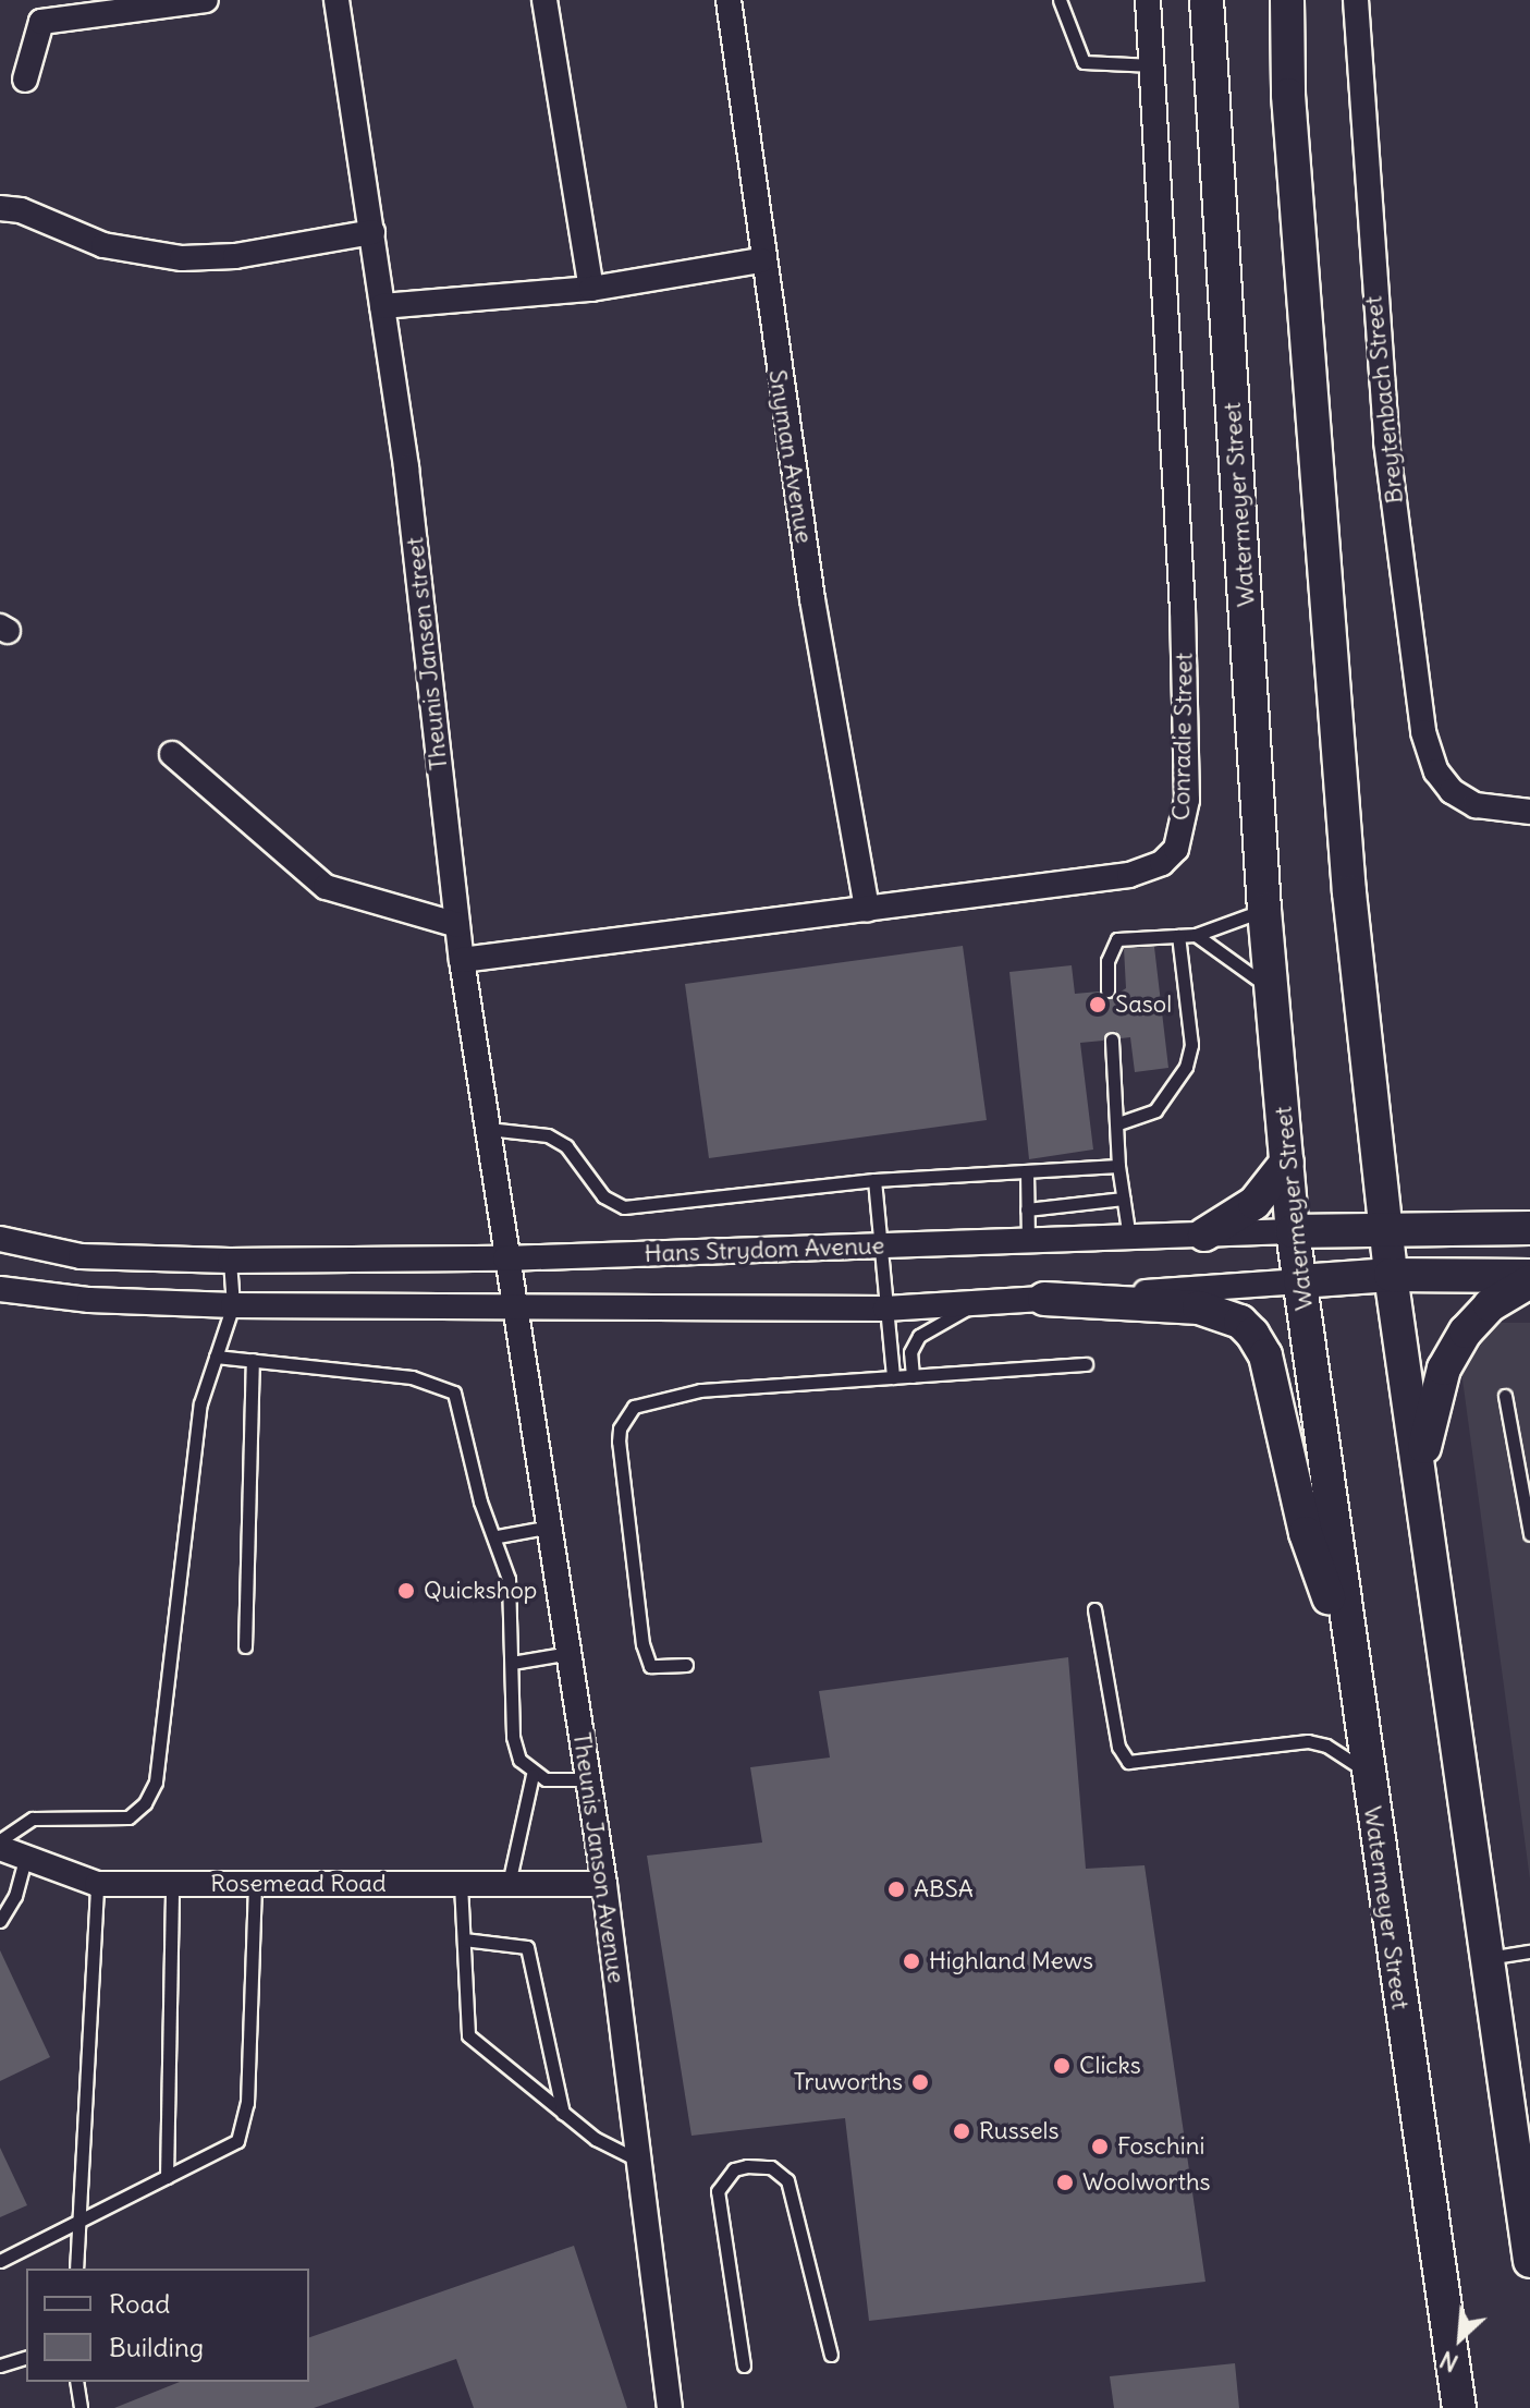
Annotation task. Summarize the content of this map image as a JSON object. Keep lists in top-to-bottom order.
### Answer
{
  "streets": {
    "main road": ["Watermeyer Street", "Hans Strydom Avenue"],
    "street": [
      "Breytenbach Street",
      "Snyman Avenue",
      "Theunis Jansen street",
      "Conradie Street",
      "Theunis Janson Avenue",
      "Rosemead Road"
    ]
  },
  "crossings": [
    ["Snyman Avenue", "Conradie Street"],
    ["Watermeyer Street", "Hans Strydom Avenue"],
    ["Theunis Jansen street", "Conradie Street"],
    ["Theunis Jansen street", "Hans Strydom Avenue"],
    ["Theunis Jansen street", "Theunis Janson Avenue"],
    ["Theunis Janson Avenue", "Rosemead Road"]
  ],
  "places": [
    "Sasol",
    "Quickshop",
    "ABSA",
    "Highland Mews",
    "Clicks",
    "Truworths",
    "Russels",
    "Foschini",
    "Woolworths"
  ],
  "legend": ["Road", "Building"],
  "north": "bottom left"
}
